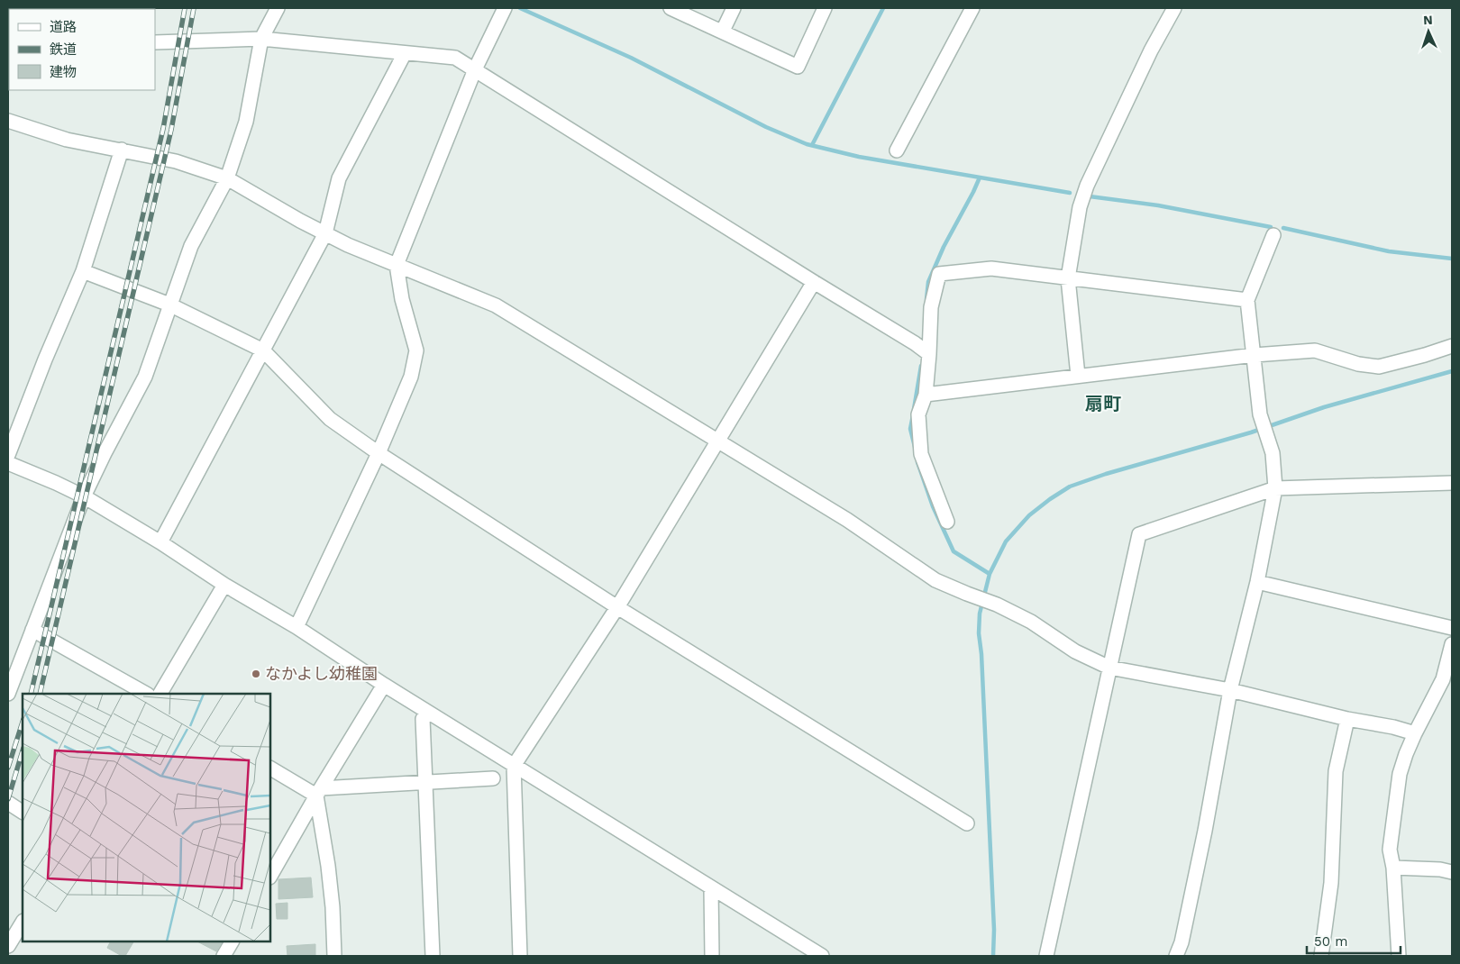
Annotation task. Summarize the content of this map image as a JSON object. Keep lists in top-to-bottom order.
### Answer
{
  "districts": ["扇町"],
  "places": ["なかよし幼稚園"],
  "legend": ["道路", "鉄道", "建物"],
  "scale_bar": "50 m",
  "north": "top"
}
